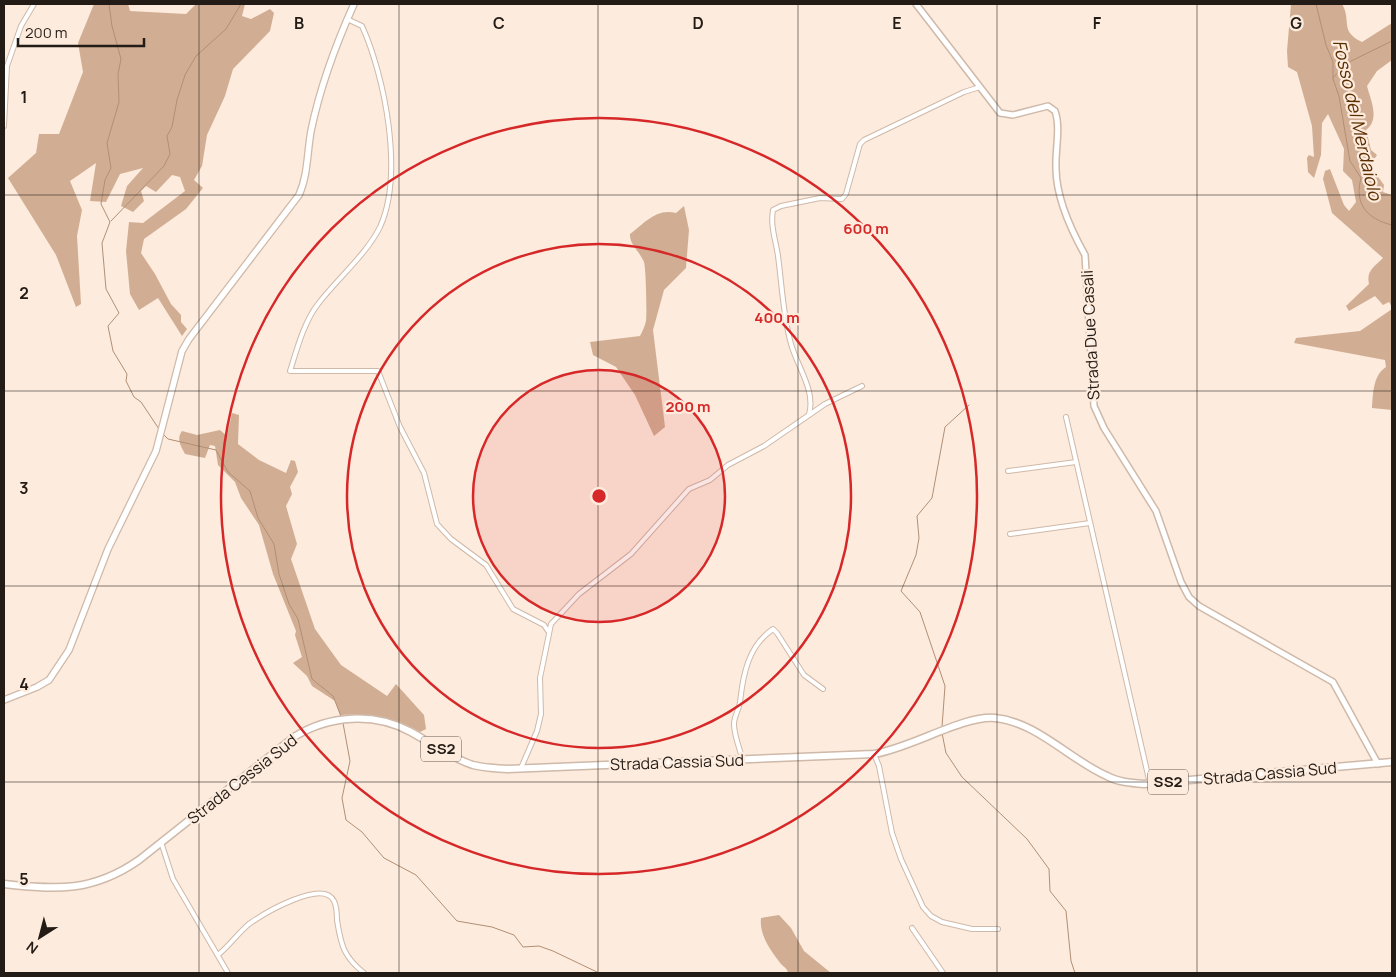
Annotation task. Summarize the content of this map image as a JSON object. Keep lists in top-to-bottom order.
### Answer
{
  "streets": {
    "main road": ["SS2", "Strada Cassia Sud"],
    "street": ["Strada Due Casali"]
  },
  "crossings": [
    ["Strada Due Casali", "Strada Cassia Sud"]
  ],
  "water": ["Fosso del Merdaiolo"],
  "scale_bar": "200 m",
  "north": "bottom left",
  "grid": {
    "columns": [
      "B",
      "C",
      "D",
      "E",
      "F",
      "G"
    ],
    "rows": [
      "1",
      "2",
      "3",
      "4",
      "5"
    ]
  },
  "rings": ["600 m", "400 m", "200 m"]
}
